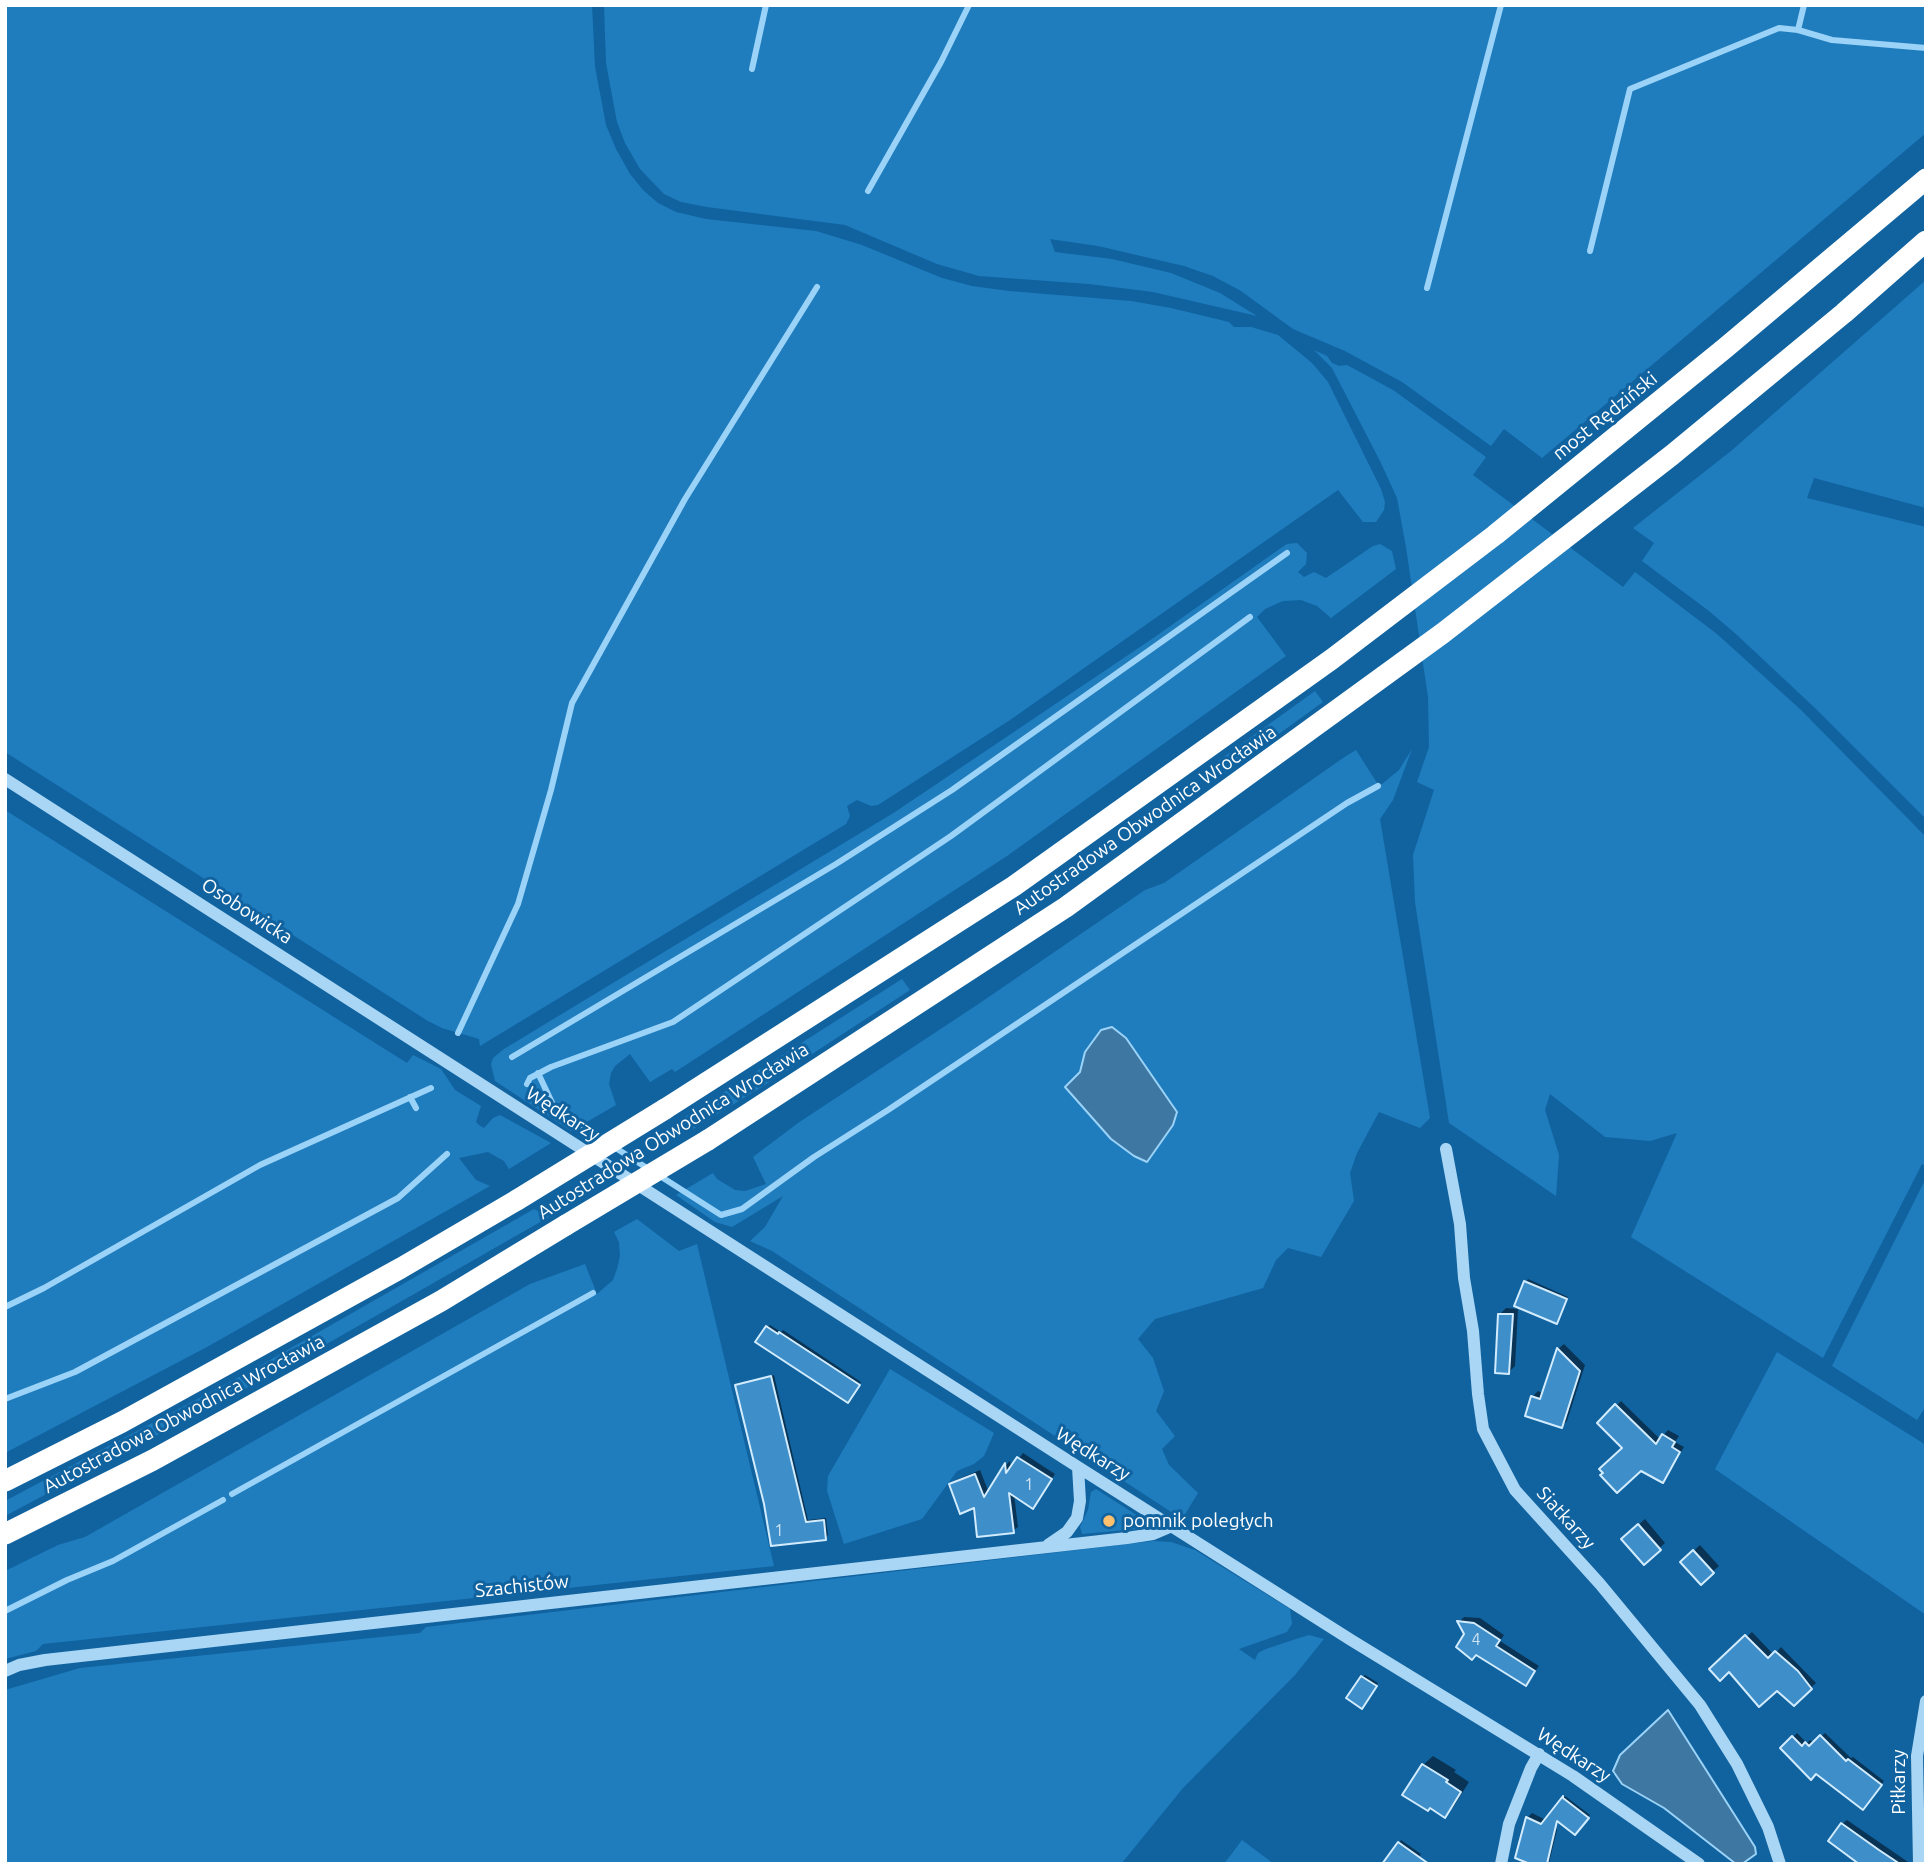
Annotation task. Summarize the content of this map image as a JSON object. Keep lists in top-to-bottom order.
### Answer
{
  "streets": {
    "highway": ["most Rędziński", "Autostradowa Obwodnica Wrocławia"],
    "street": [
      "Osobowicka",
      "Wędkarzy",
      "Siatkarzy",
      "Szachistów",
      "Piłkarzy"
    ]
  },
  "crossings": [
    ["most Rędziński", "Autostradowa Obwodnica Wrocławia"],
    ["Osobowicka", "Wędkarzy"],
    ["Wędkarzy", "Szachistów"]
  ],
  "places": ["pomnik poległych"],
  "house_numbers": ["1", "1", "4"]
}
